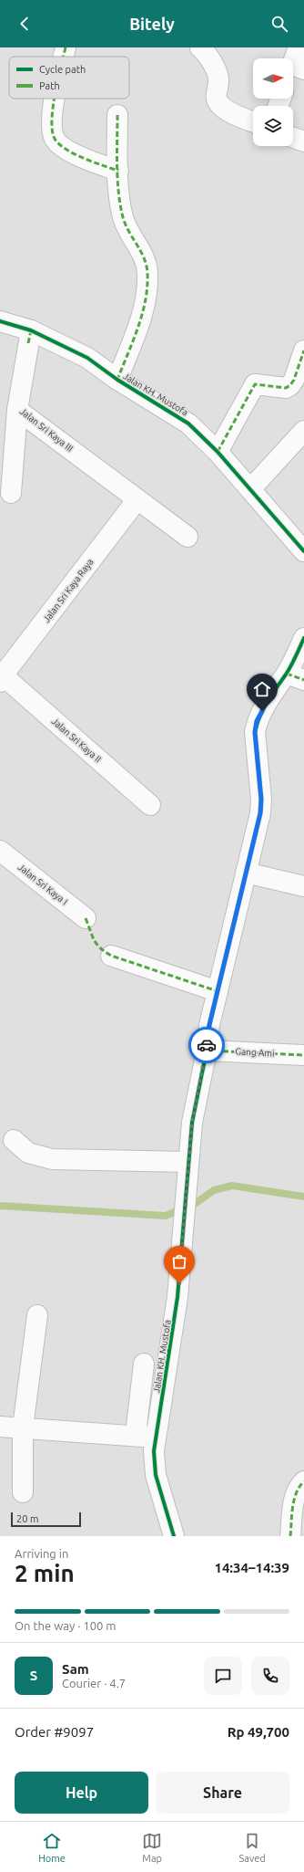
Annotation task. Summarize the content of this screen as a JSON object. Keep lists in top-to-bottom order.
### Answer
{
  "streets": {
    "street": [
      "Jalan KH. Mustofa",
      "Jalan Sri Kaya III",
      "Jalan Sri Kaya Raya",
      "Jalan Sri Kaya II",
      "Jalan Sri Kaya I",
      "Gang Ami"
    ]
  },
  "crossings": [
    ["Jalan KH. Mustofa", "Jalan Sri Kaya III"],
    ["Jalan Sri Kaya III", "Jalan Sri Kaya Raya"],
    ["Jalan Sri Kaya Raya", "Jalan Sri Kaya II"]
  ],
  "legend": ["Cycle path", "Path"],
  "scale_bar": "20 m",
  "north": "right",
  "page": {
    "header": "Bitely",
    "scale": "20 m",
    "heading": ["2 min", "Arriving in", "14:34–14:39"],
    "panel": [
      "Sam",
      "Courier · 4.7",
      "Order #9097",
      "Rp 49,700"
    ],
    "bar": "On the way · 100 m",
    "round": "S",
    "buttons": ["Help", "Share"],
    "tabs": ["Home", "Map", "Saved"]
  }
}
